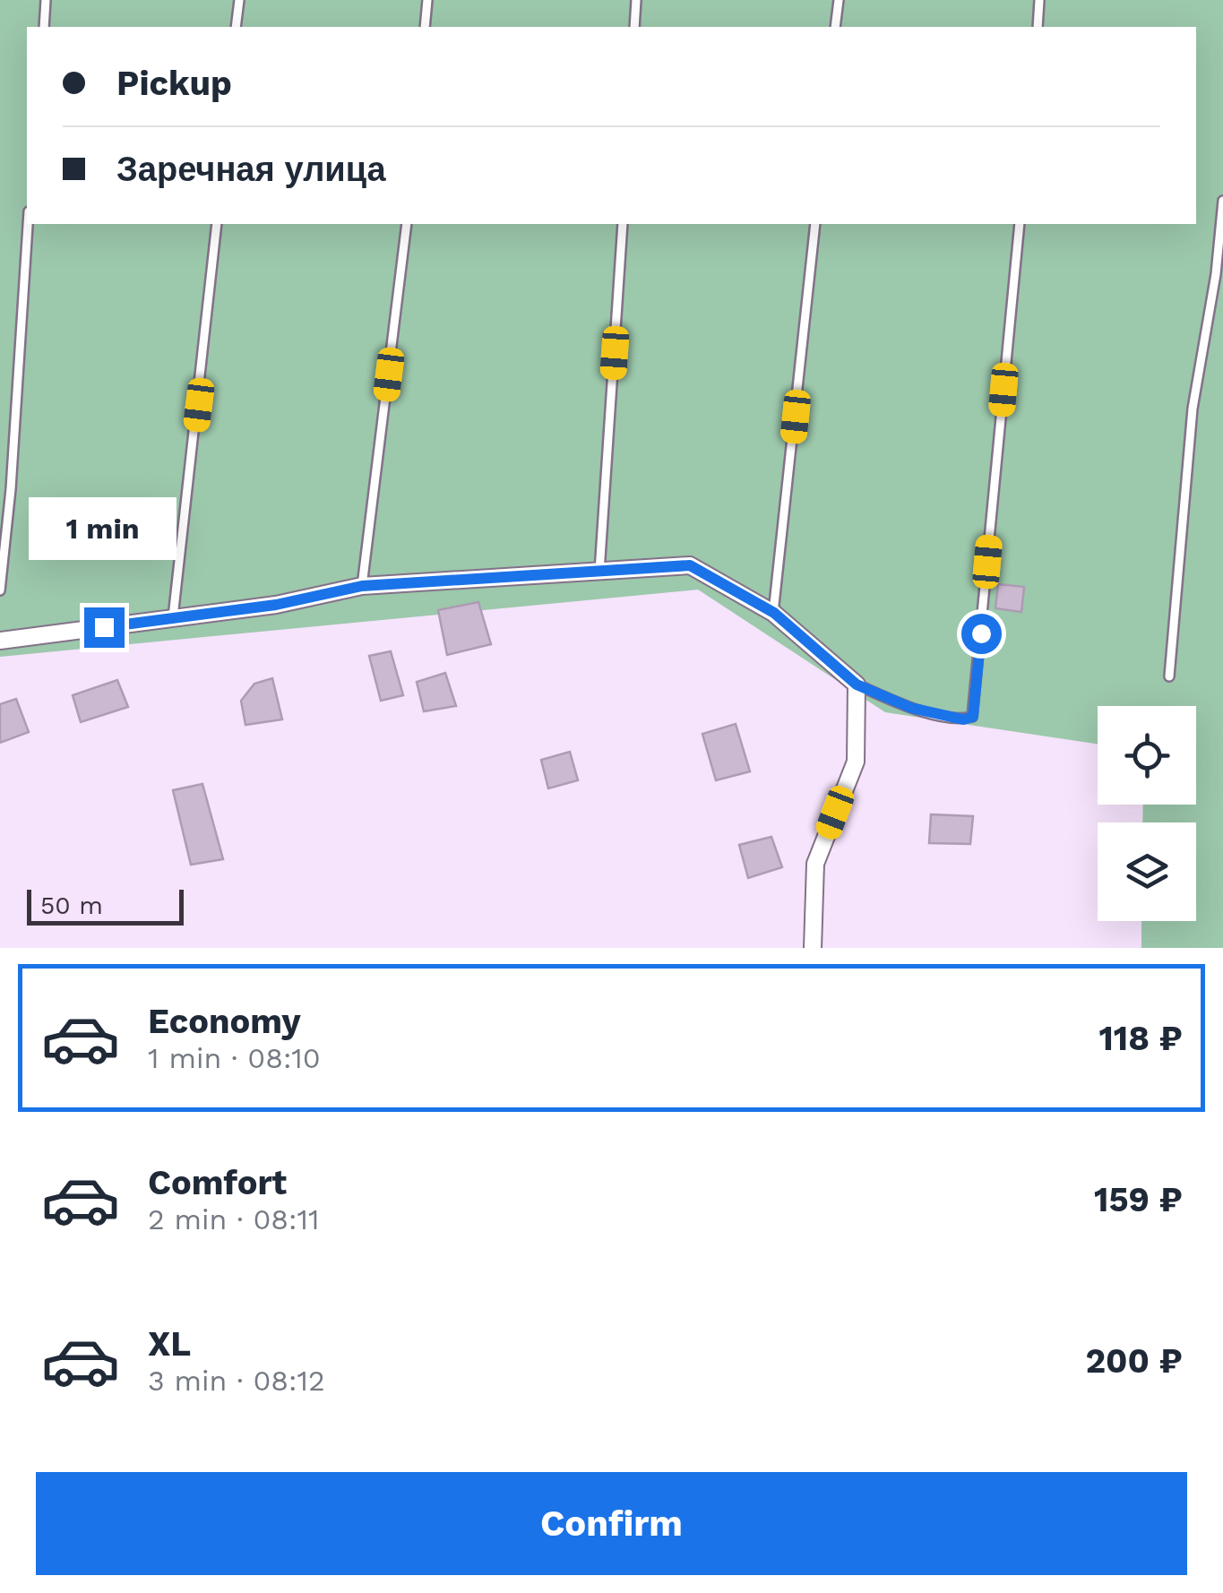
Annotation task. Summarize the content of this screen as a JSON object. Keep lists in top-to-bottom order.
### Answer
{
  "scale_bar": "50 m",
  "page": {
    "banner": ["Pickup", "Заречная улица"],
    "bubble": "1 min",
    "scale": "50 m",
    "list": [
      {
        "name": "Economy",
        "note": "1 min · 08:10",
        "value": "118 ₽"
      },
      {
        "name": "Comfort",
        "note": "2 min · 08:11",
        "value": "159 ₽"
      },
      {
        "name": "XL",
        "note": "3 min · 08:12",
        "value": "200 ₽"
      }
    ],
    "buttons": "Confirm"
  }
}
